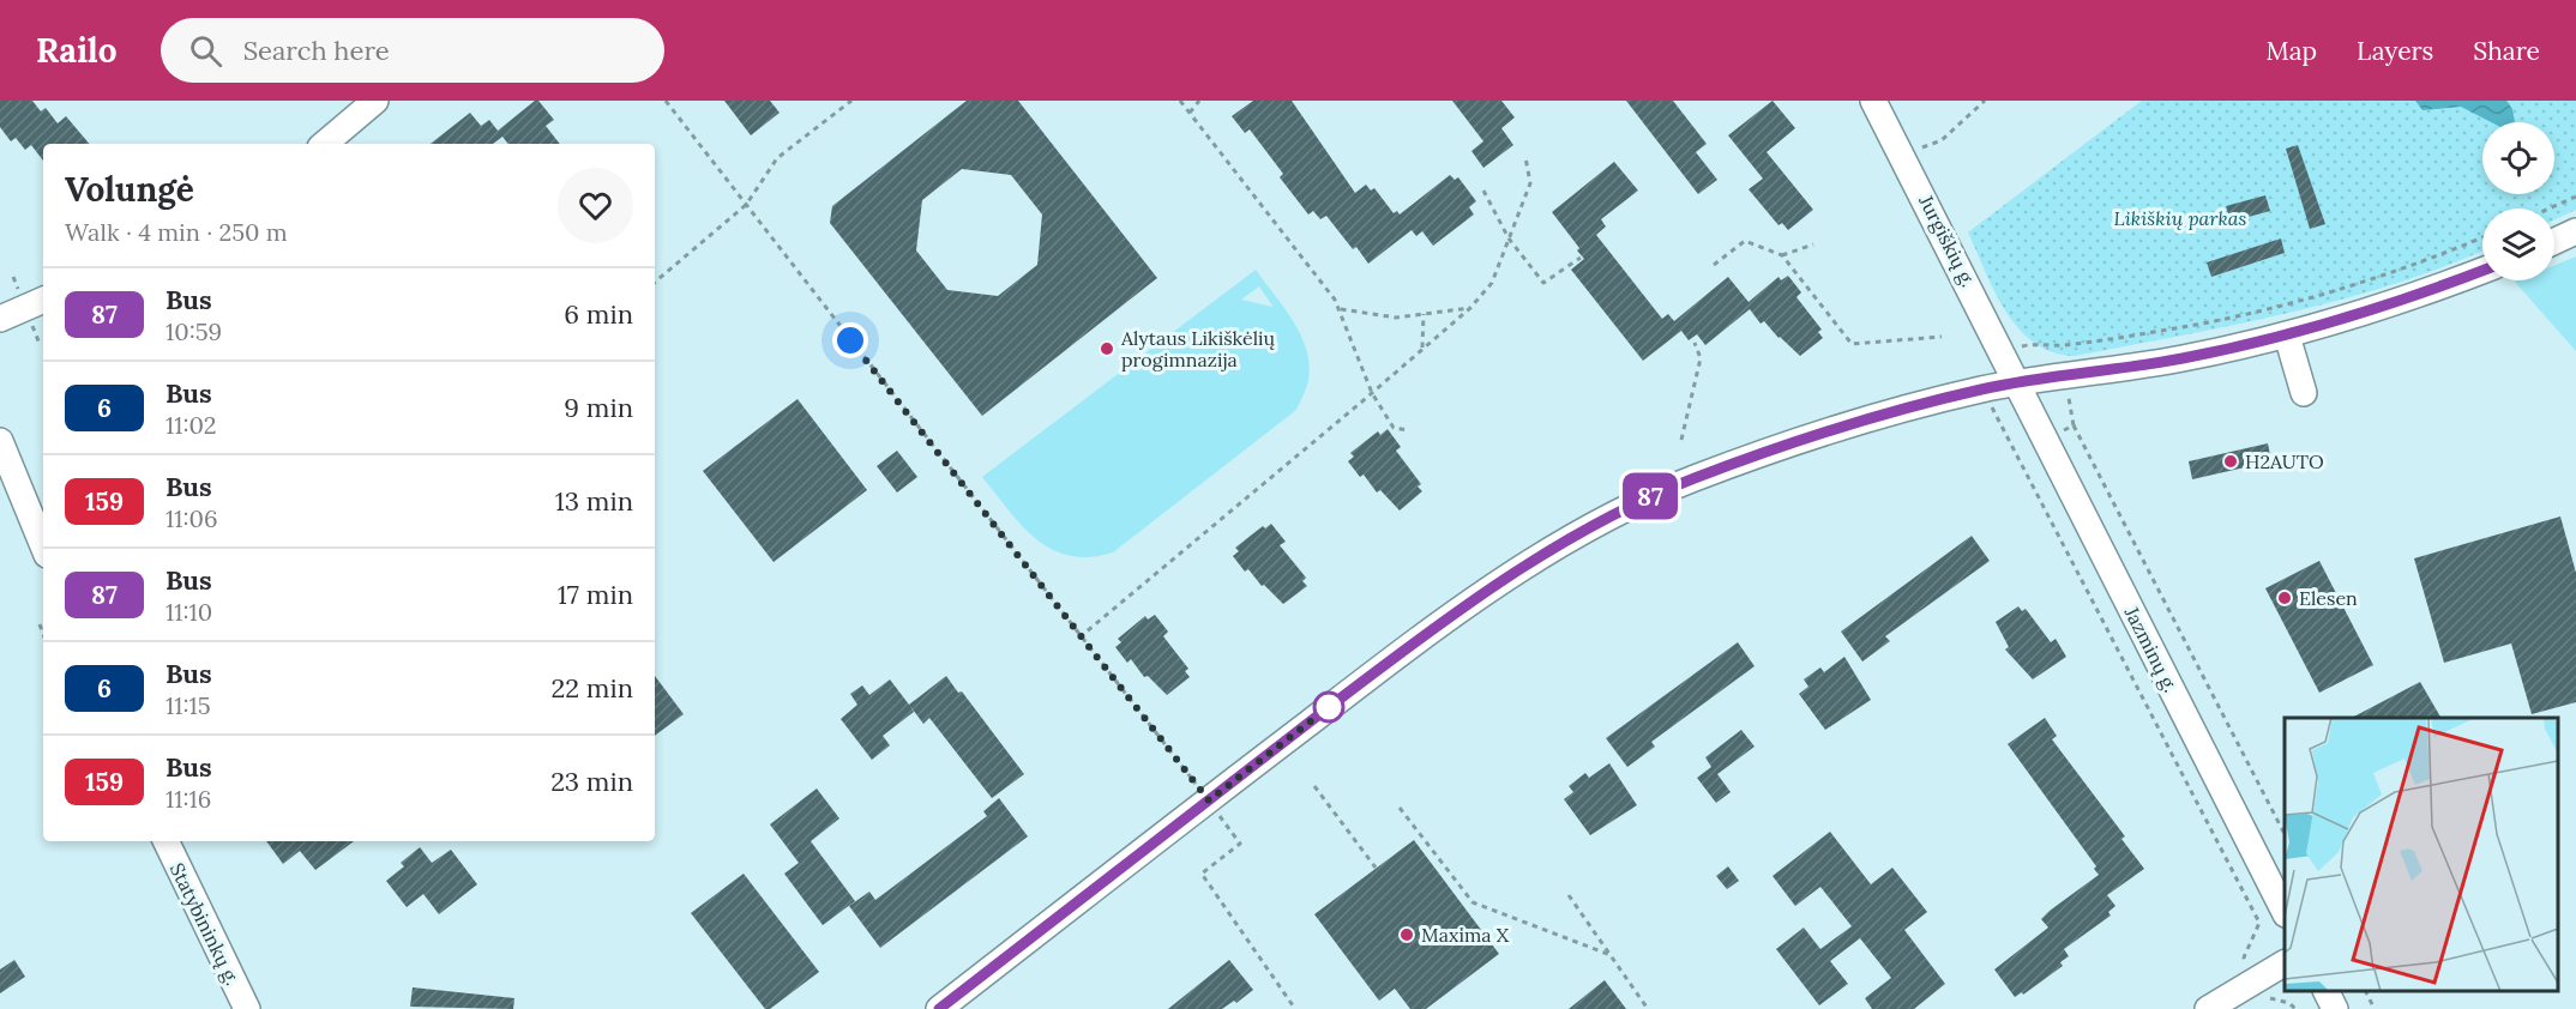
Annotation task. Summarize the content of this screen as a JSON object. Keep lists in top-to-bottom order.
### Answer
{
  "streets": {
    "street": ["Jurgiškių g.", "Jazminų g.", "Statybininkų g."]
  },
  "crossings": [
    ["Jurgiškių g.", "Jazminų g."]
  ],
  "parks": ["Likiškių parkas"],
  "places": [
    "Alytaus Likiškėlių progimnazija",
    "H2AUTO",
    "Elesen",
    "Maxima X"
  ],
  "lines": ["bus line 87"],
  "page": {
    "header": "Railo",
    "search": "Search here",
    "nav": ["Map", "Layers", "Share"],
    "on_map": "87",
    "heading": ["Volungė", "Walk · 4 min · 250 m"],
    "list": [
      {
        "mark": "87",
        "name": "Bus",
        "note": "10:59",
        "value": "6 min"
      },
      {
        "mark": "6",
        "name": "Bus",
        "note": "11:02",
        "value": "9 min"
      },
      {
        "mark": "159",
        "name": "Bus",
        "note": "11:06",
        "value": "13 min"
      },
      {
        "mark": "87",
        "name": "Bus",
        "note": "11:10",
        "value": "17 min"
      },
      {
        "mark": "6",
        "name": "Bus",
        "note": "11:15",
        "value": "22 min"
      },
      {
        "mark": "159",
        "name": "Bus",
        "note": "11:16",
        "value": "23 min"
      }
    ]
  }
}
